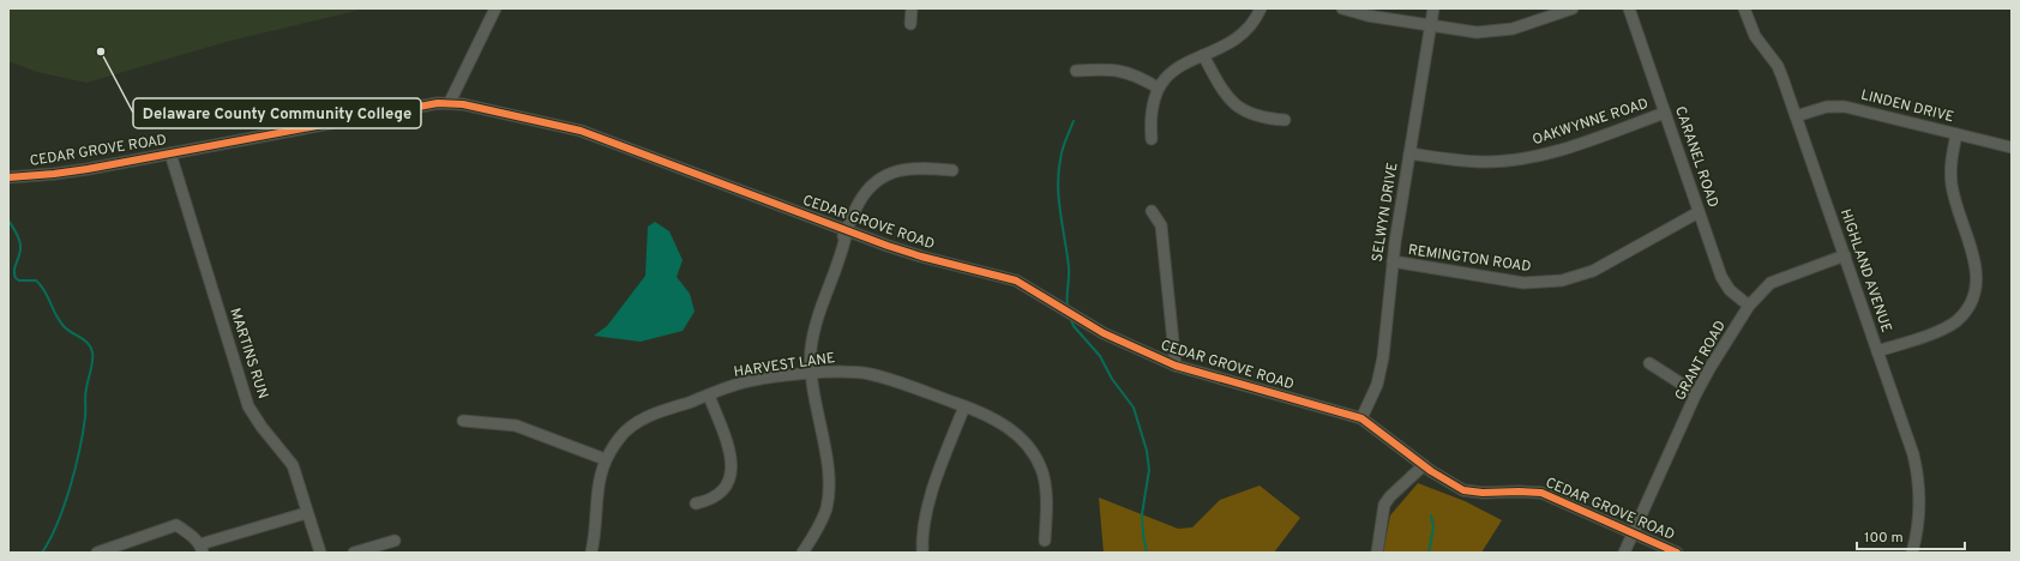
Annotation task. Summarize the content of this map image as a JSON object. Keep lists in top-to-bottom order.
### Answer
{
  "streets": {
    "street": [
      "LINDEN DRIVE",
      "OAKWYNNE ROAD",
      "CEDAR GROVE ROAD",
      "CARANEL ROAD",
      "SELWYN DRIVE",
      "REMINGTON ROAD",
      "HIGHLAND AVENUE",
      "MARTINS RUN",
      "GRANT ROAD",
      "HARVEST LANE"
    ]
  },
  "crossings": [
    ["LINDEN DRIVE", "HIGHLAND AVENUE"],
    ["OAKWYNNE ROAD", "CARANEL ROAD"],
    ["OAKWYNNE ROAD", "SELWYN DRIVE"],
    ["CEDAR GROVE ROAD", "SELWYN DRIVE"],
    ["CEDAR GROVE ROAD", "MARTINS RUN"],
    ["CEDAR GROVE ROAD", "GRANT ROAD"],
    ["CARANEL ROAD", "REMINGTON ROAD"],
    ["CARANEL ROAD", "GRANT ROAD"],
    ["SELWYN DRIVE", "REMINGTON ROAD"],
    ["HIGHLAND AVENUE", "GRANT ROAD"]
  ],
  "places": ["Delaware County Community College"],
  "scale_bar": "100 m"
}
